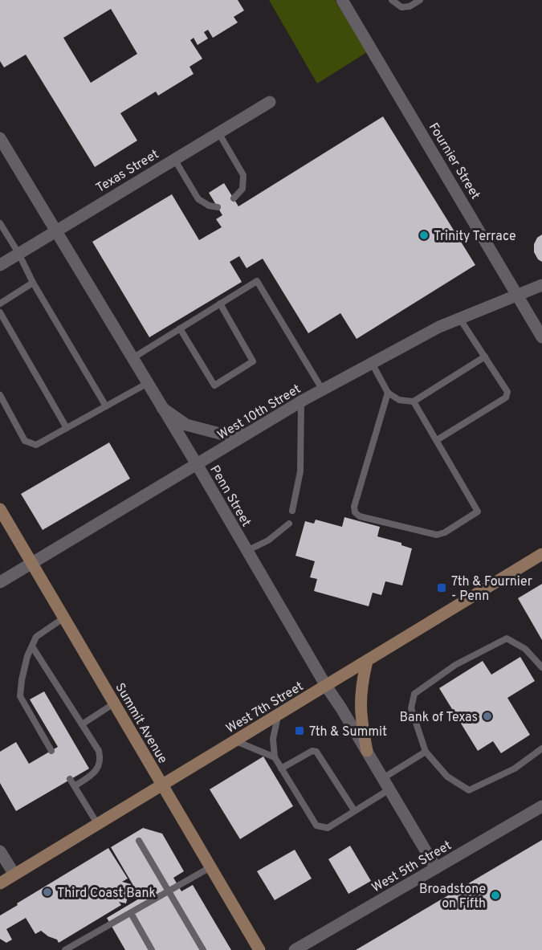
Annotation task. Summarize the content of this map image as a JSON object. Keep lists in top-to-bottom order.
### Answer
{
  "streets": {
    "main road": ["West 7th Street", "Summit Avenue"],
    "street": [
      "Fournier Street",
      "Texas Street",
      "West 10th Street",
      "Penn Street",
      "West 5th Street"
    ]
  },
  "crossings": [
    ["Fournier Street", "West 10th Street"],
    ["Texas Street", "Penn Street"],
    ["West 10th Street", "Penn Street"],
    ["West 10th Street", "Summit Avenue"],
    ["Penn Street", "West 7th Street"],
    ["Penn Street", "West 5th Street"],
    ["West 7th Street", "Summit Avenue"]
  ],
  "places": {
    "other": [
      "Trinity Terrace",
      "Bank of Texas",
      "Third Coast Bank",
      "Broadstone on Fifth"
    ],
    "transit": ["7th & Fournier - Penn", "7th & Summit"]
  }
}
